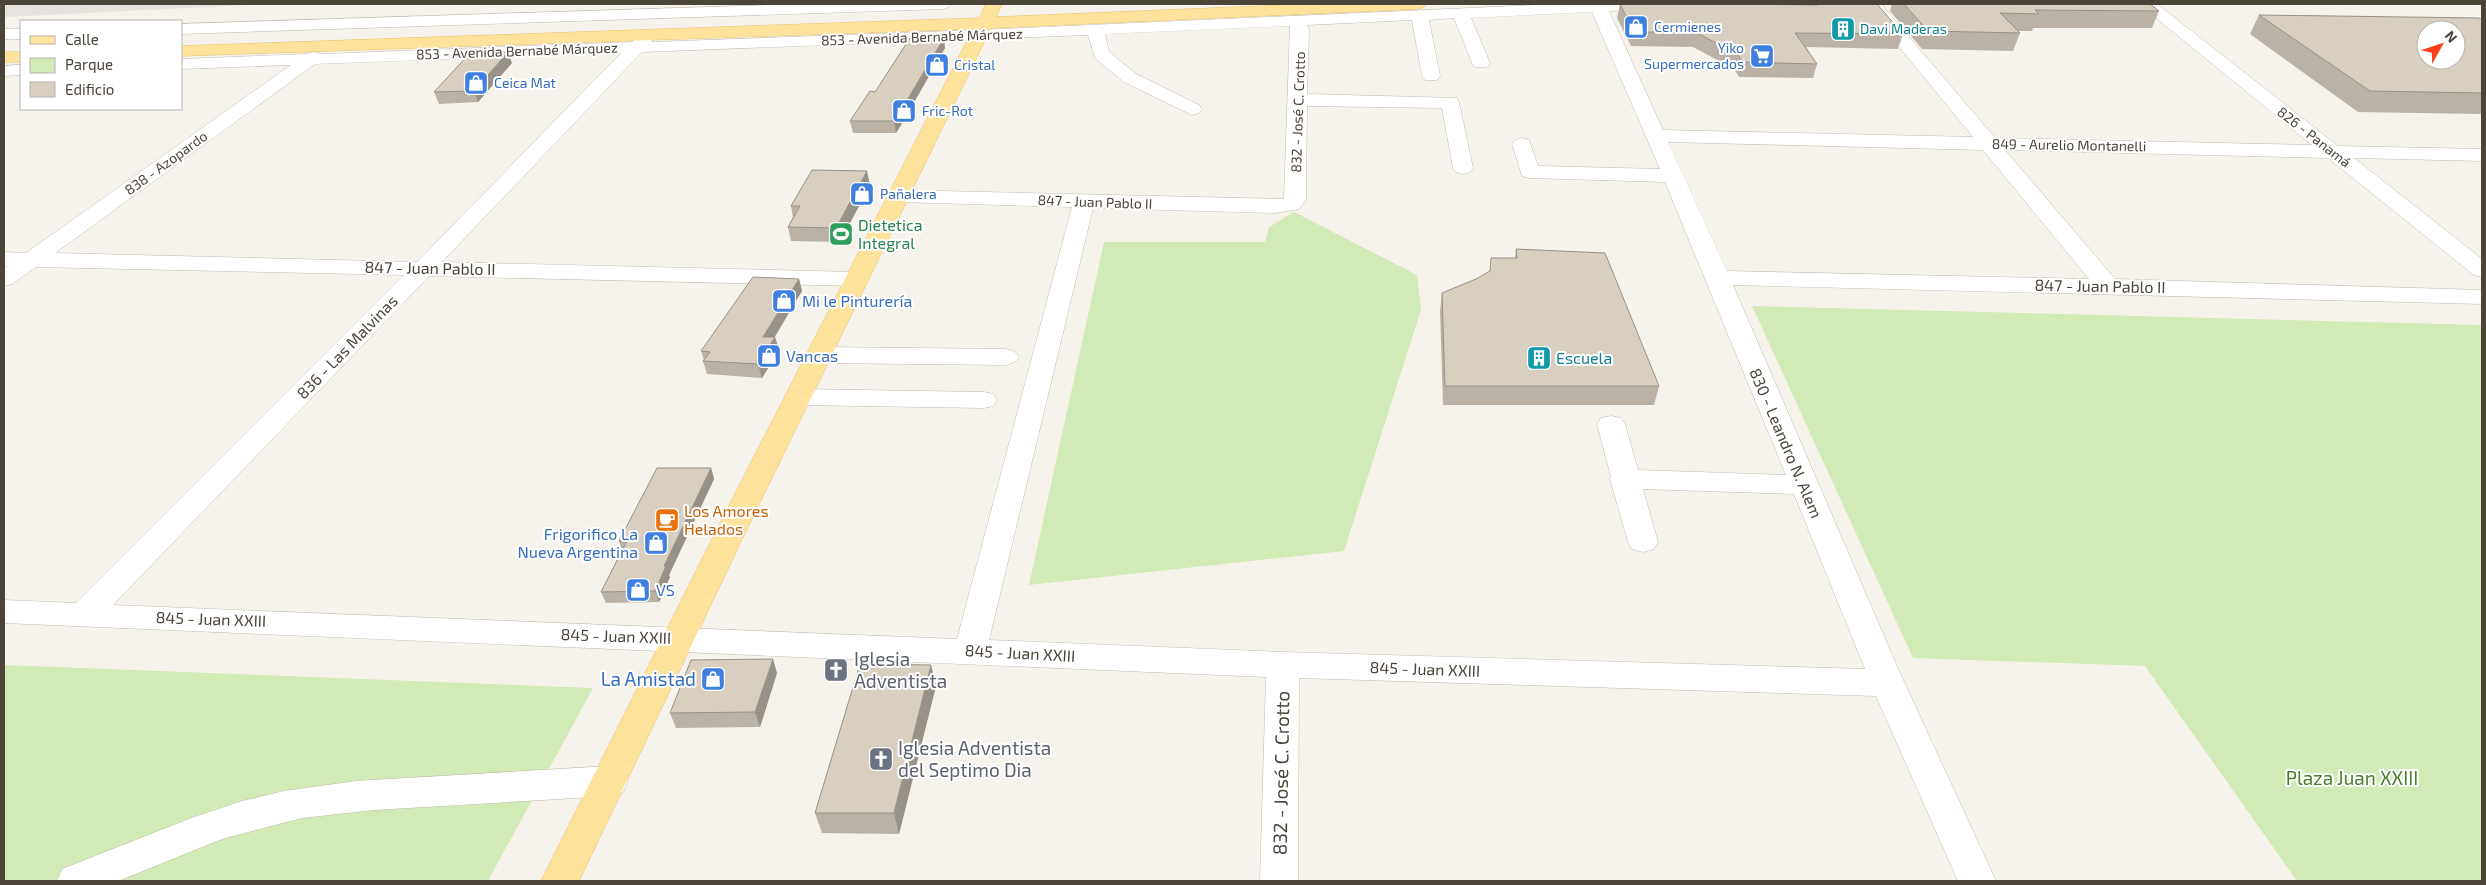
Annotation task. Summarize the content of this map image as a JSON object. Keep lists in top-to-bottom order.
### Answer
{
  "streets": {
    "main road": ["853 - Avenida Bernabé Márquez"],
    "street": [
      "832 - José C. Crotto",
      "826 - Panamá",
      "849 - Aurelio Montanelli",
      "838 - Azopardo",
      "847 - Juan Pablo II",
      "836 - Las Malvinas",
      "830 - Leandro N. Alem",
      "845 - Juan XXIII"
    ]
  },
  "crossings": [
    ["853 - Avenida Bernabé Márquez", "832 - José C. Crotto"],
    ["853 - Avenida Bernabé Márquez", "838 - Azopardo"],
    ["853 - Avenida Bernabé Márquez", "836 - Las Malvinas"],
    ["853 - Avenida Bernabé Márquez", "830 - Leandro N. Alem"],
    ["832 - José C. Crotto", "847 - Juan Pablo II"],
    ["832 - José C. Crotto", "845 - Juan XXIII"],
    ["826 - Panamá", "849 - Aurelio Montanelli"],
    ["849 - Aurelio Montanelli", "830 - Leandro N. Alem"],
    ["838 - Azopardo", "847 - Juan Pablo II"],
    ["847 - Juan Pablo II", "836 - Las Malvinas"],
    ["847 - Juan Pablo II", "830 - Leandro N. Alem"],
    ["836 - Las Malvinas", "845 - Juan XXIII"],
    ["830 - Leandro N. Alem", "845 - Juan XXIII"]
  ],
  "parks": ["Plaza Juan XXIII"],
  "places": {
    "shop": [
      "Cermienes",
      "Cristal",
      "Ceica Mat",
      "Fric-Rot",
      "Pañalera",
      "Mi le Pinturería",
      "Vancas",
      "Frigorifico La Nueva Argentina",
      "VS",
      "La Amistad"
    ],
    "building": ["Davi Maderas", "Escuela"],
    "supermarket": ["Yiko Supermercados"],
    "sports": ["Dietetica Integral"],
    "cafe": ["Los Amores Helados"],
    "church": ["Iglesia Adventista", "Iglesia Adventista del Septimo Dia"]
  },
  "legend": ["Calle", "Parque", "Edificio"],
  "north": "top right"
}
